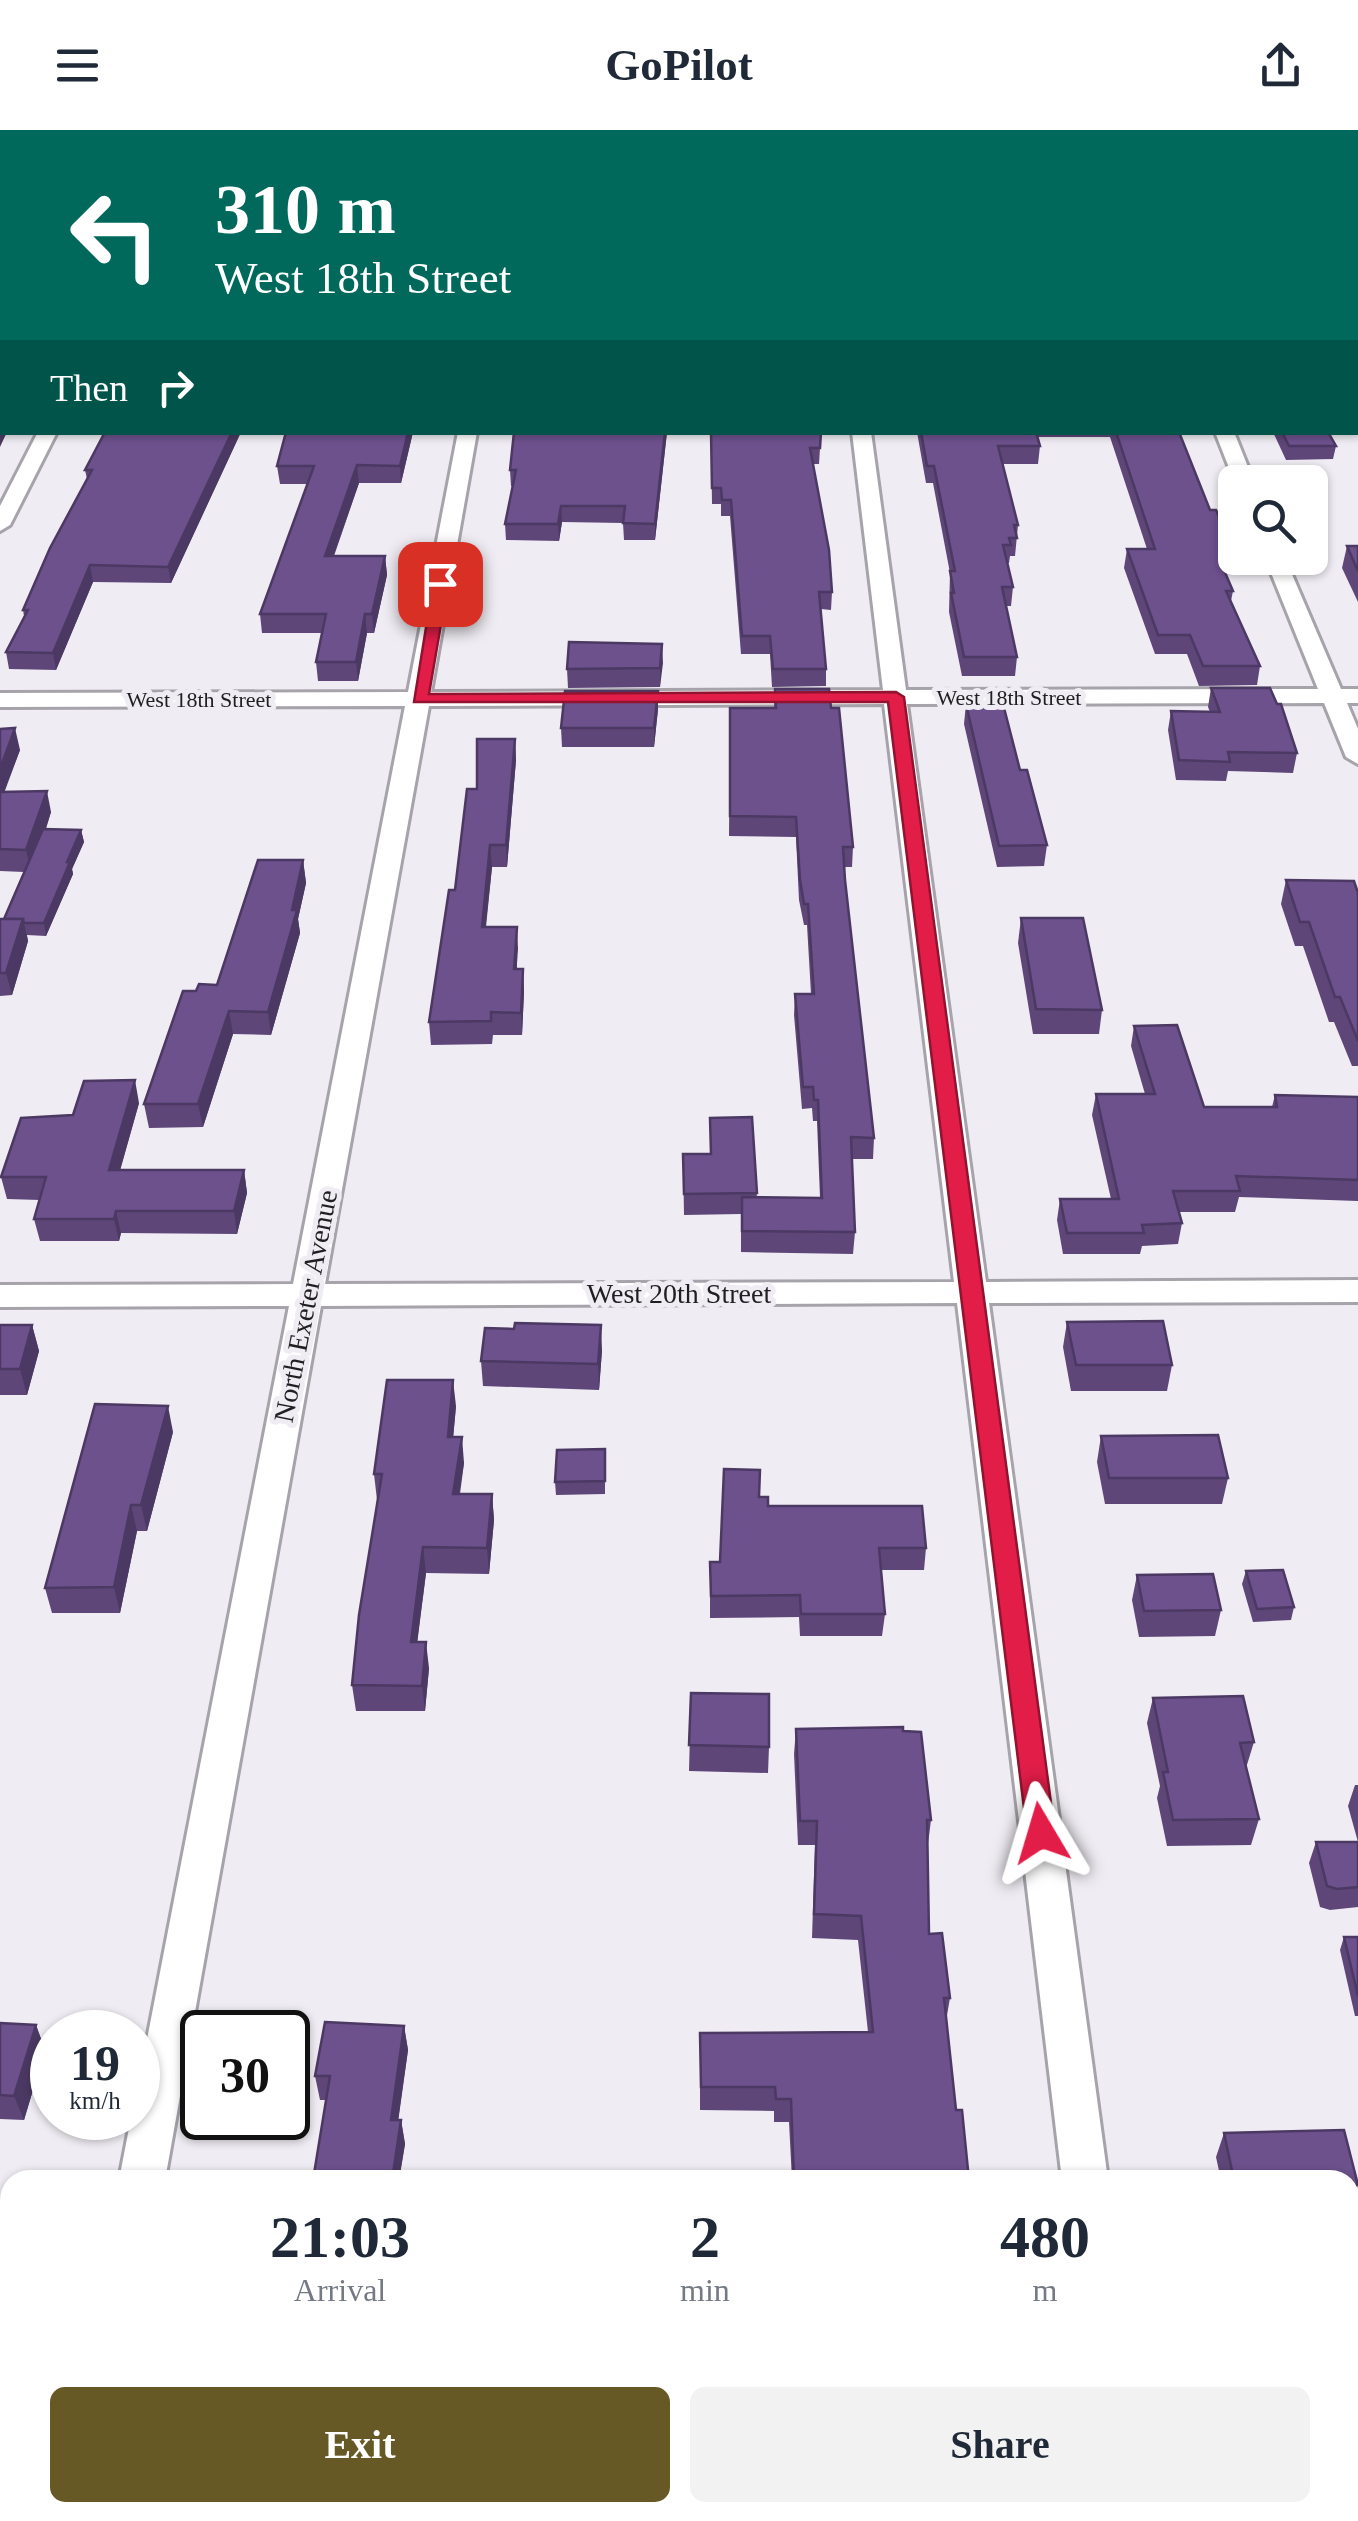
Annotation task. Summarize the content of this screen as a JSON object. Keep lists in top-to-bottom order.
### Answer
{
  "streets": {
    "street": ["West 18th Street", "West 20th Street", "North Exeter Avenue"]
  },
  "crossings": [
    ["West 18th Street", "North Exeter Avenue"],
    ["West 20th Street", "North Exeter Avenue"]
  ],
  "page": {
    "header": "GoPilot",
    "turn": ["310 m", "West 18th Street"],
    "then": "Then",
    "speed": "19 km/h",
    "limit": "30",
    "eta": [
      "21:03",
      "Arrival",
      "2",
      "min",
      "480",
      "m"
    ],
    "buttons": ["Exit", "Share"]
  }
}
